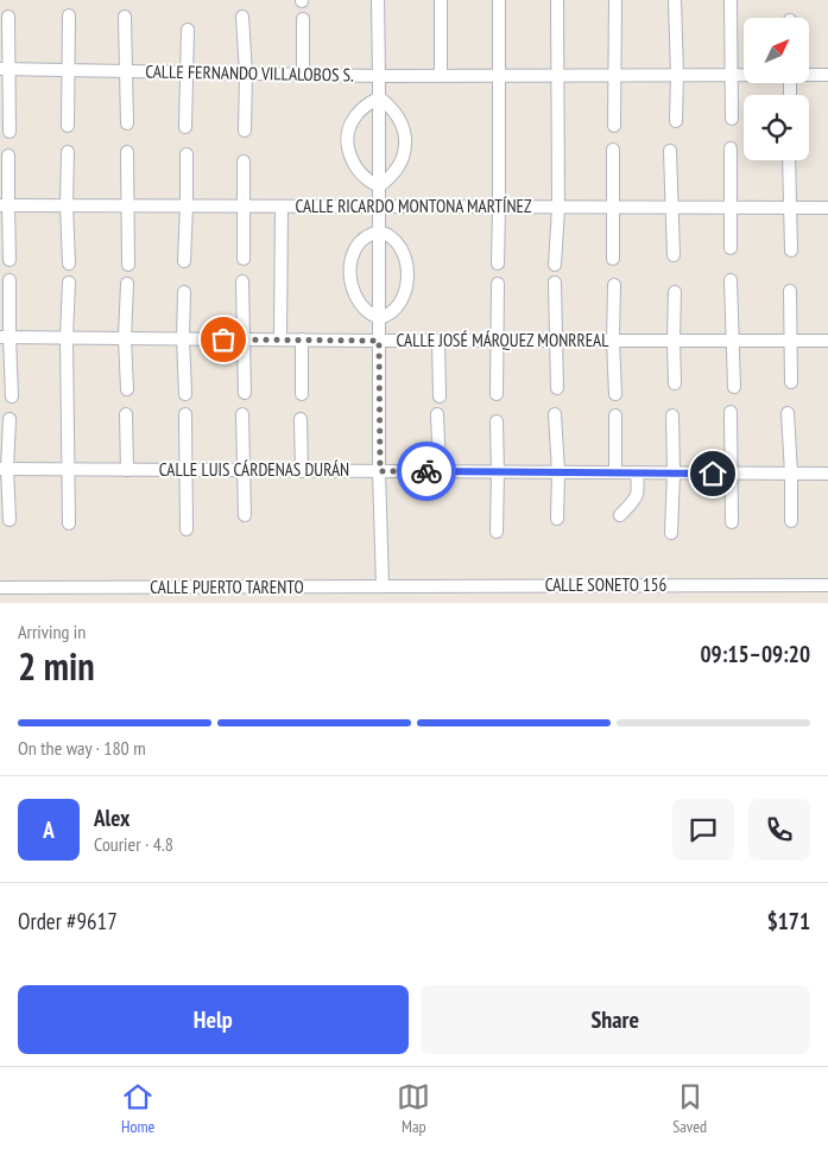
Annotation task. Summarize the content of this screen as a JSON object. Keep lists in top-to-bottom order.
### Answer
{
  "streets": {
    "street": [
      "CALLE FERNANDO VILLALOBOS S.",
      "CALLE RICARDO MONTONA MARTÍNEZ",
      "CALLE JOSÉ MÁRQUEZ MONRREAL",
      "CALLE LUIS CÁRDENAS DURÁN",
      "CALLE SONETO 156",
      "CALLE PUERTO TARENTO"
    ]
  },
  "crossings": [
    ["CALLE SONETO 156", "CALLE PUERTO TARENTO"]
  ],
  "north": "top right",
  "page": {
    "heading": ["2 min", "Arriving in", "09:15–09:20"],
    "panel": [
      "Alex",
      "Courier · 4.8",
      "Order #9617",
      "$171"
    ],
    "bar": "On the way · 180 m",
    "round": "A",
    "buttons": ["Help", "Share"],
    "tabs": ["Home", "Map", "Saved"]
  }
}
